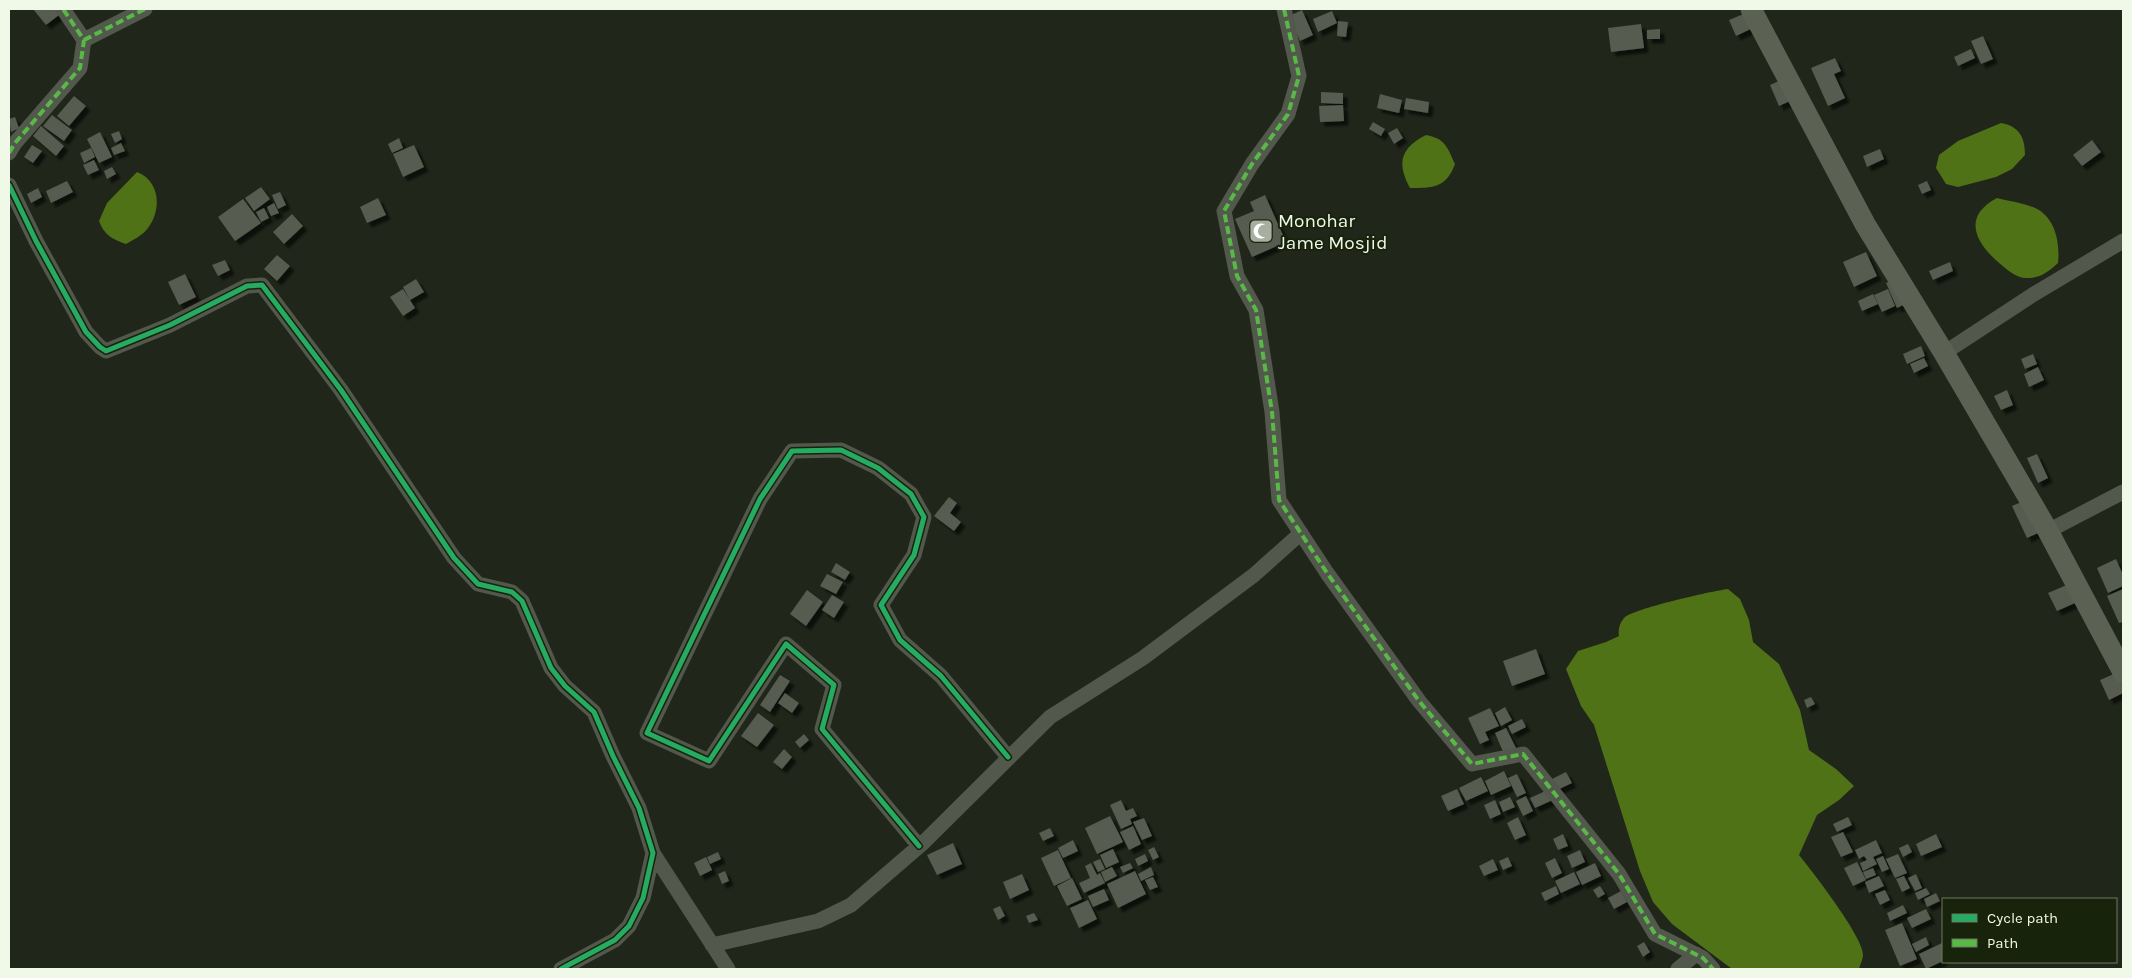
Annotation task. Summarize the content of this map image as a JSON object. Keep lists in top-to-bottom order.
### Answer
{
  "places": {
    "mosque": ["Monohar Jame Mosjid"]
  },
  "legend": ["Cycle path", "Path"]
}
